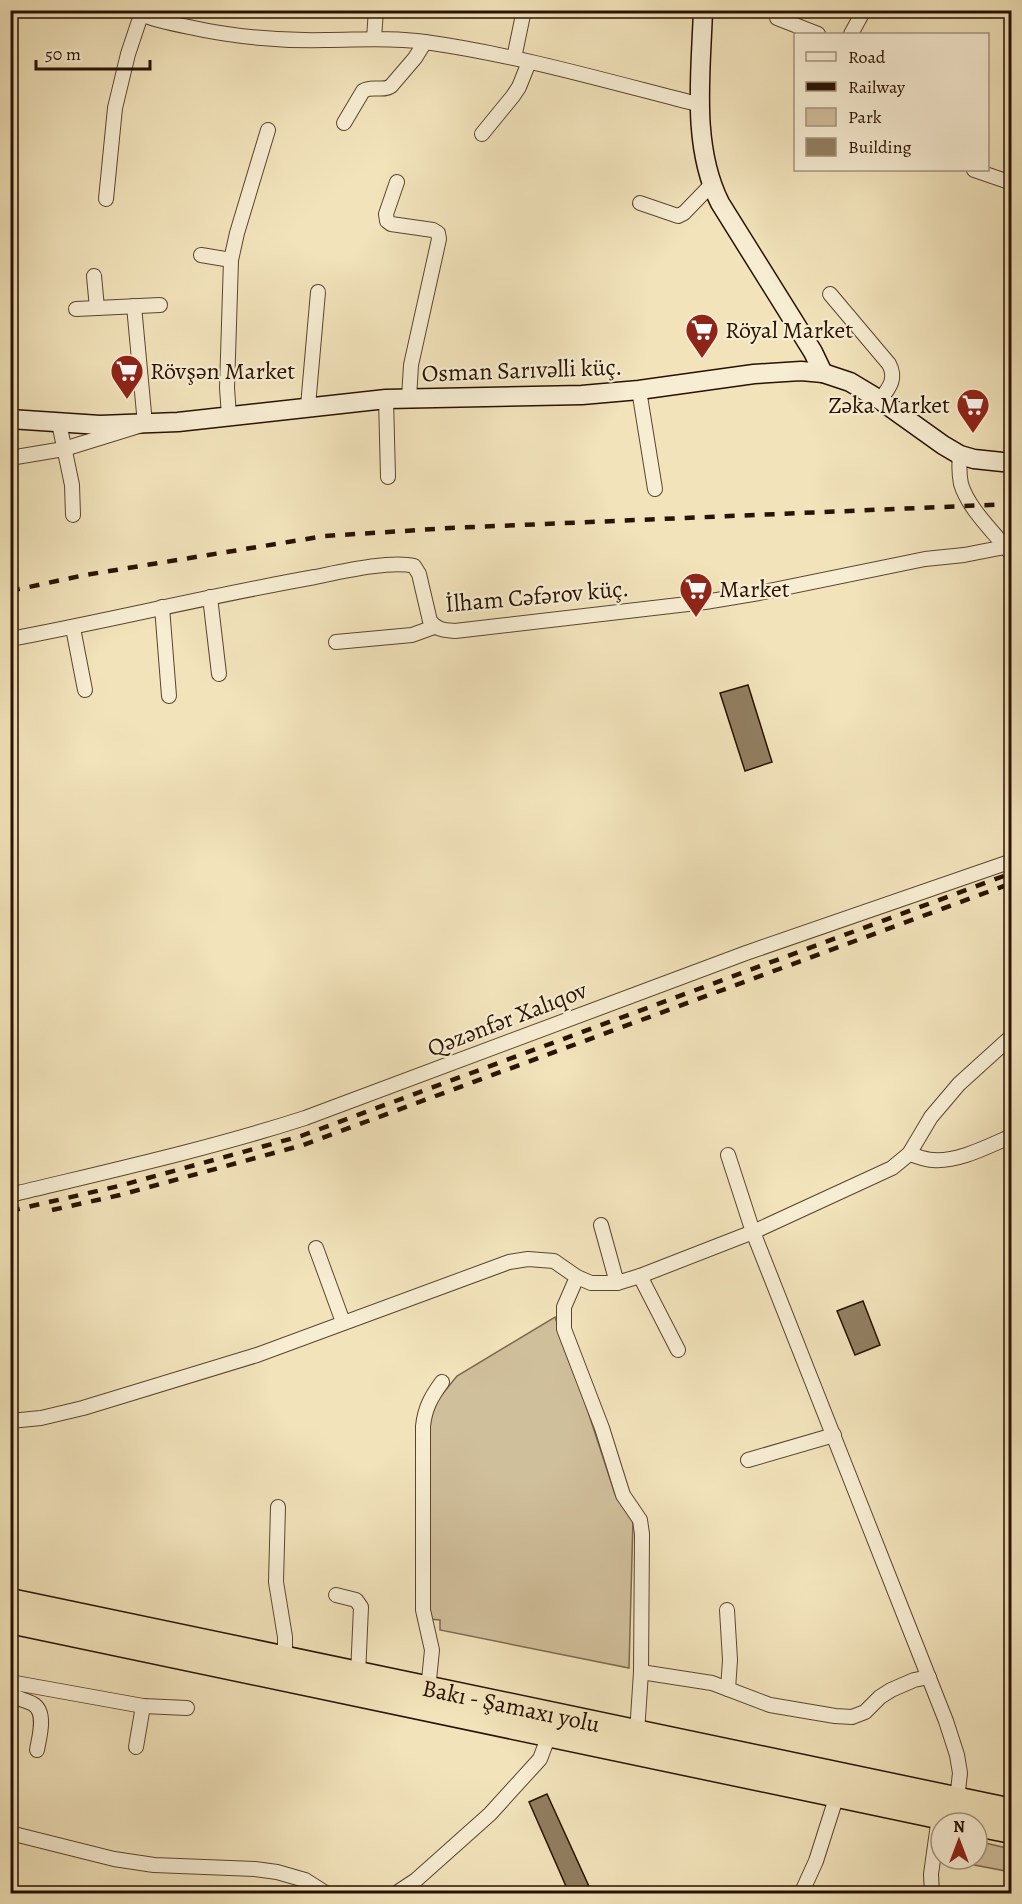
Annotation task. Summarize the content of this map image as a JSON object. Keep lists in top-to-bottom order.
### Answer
{
  "streets": {
    "highway": ["Bakı - Şamaxı yolu"],
    "street": ["Osman Sarıvəlli küç.", "İlham Cəfərov küç.", "Qəzənfər Xalıqov"]
  },
  "places": {
    "supermarket": [
      "Röyal Market",
      "Rövşən Market",
      "Zəka Market",
      "Market"
    ]
  },
  "legend": [
    "Road",
    "Railway",
    "Park",
    "Building"
  ],
  "scale_bar": "50 m",
  "north": "top"
}
